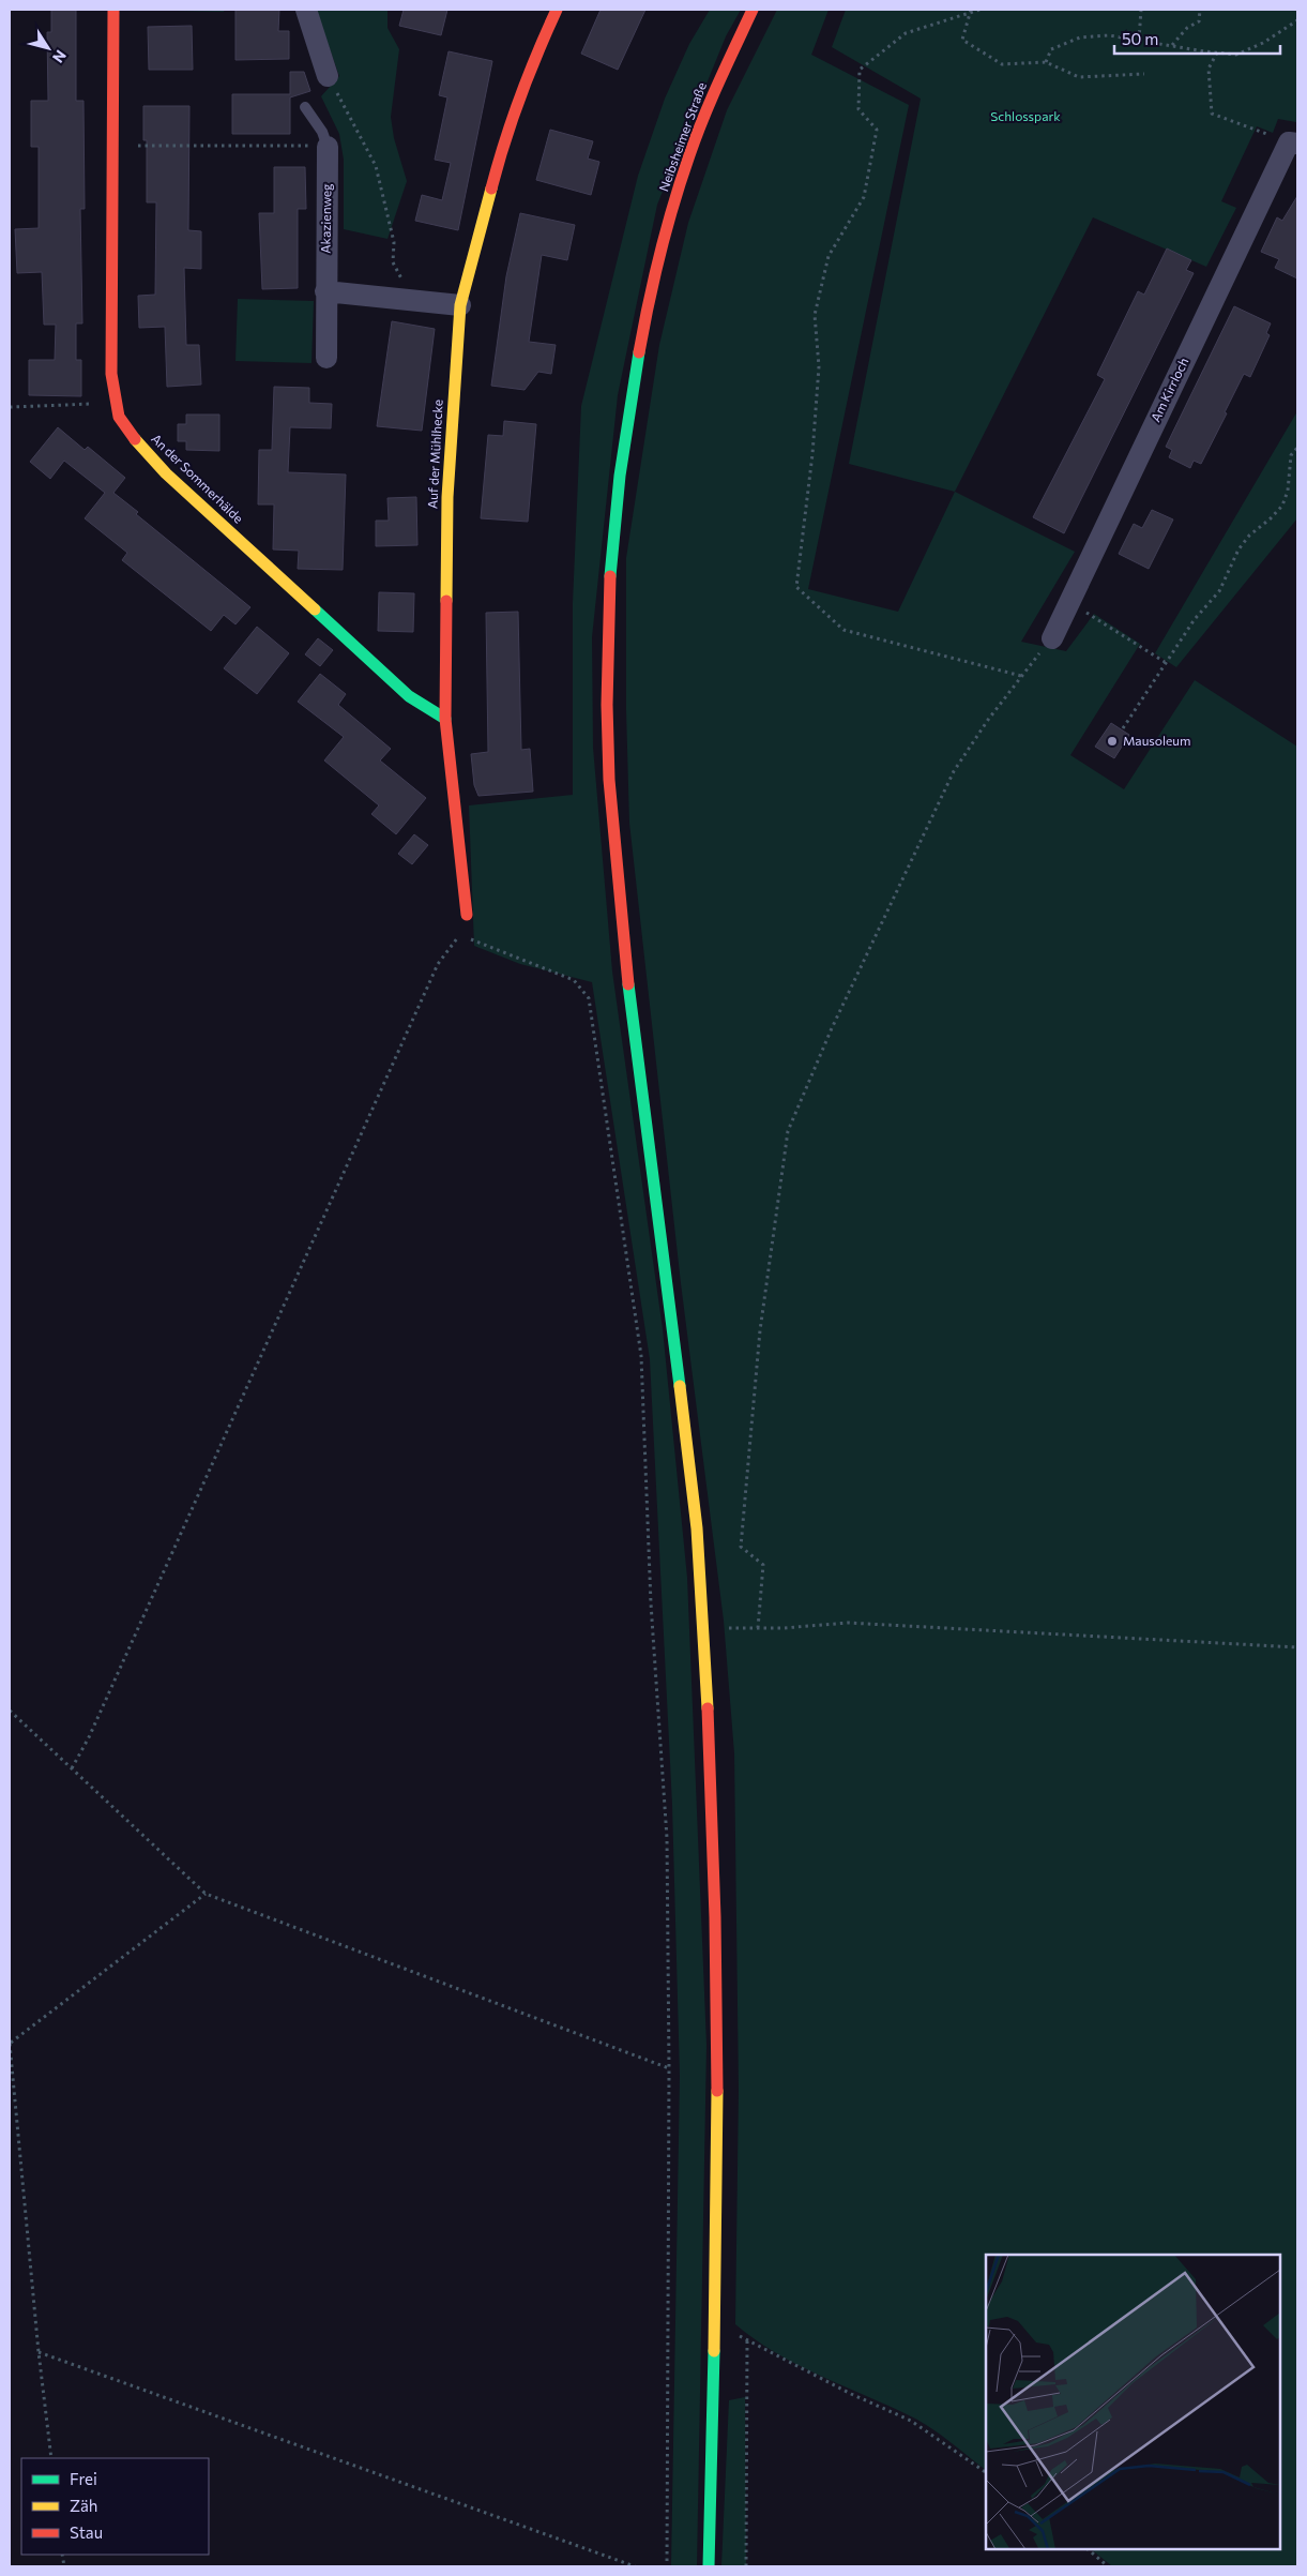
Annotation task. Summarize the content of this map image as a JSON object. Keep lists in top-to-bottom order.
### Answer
{
  "streets": {
    "street": [
      "Neibsheimer Straße",
      "Akazienweg",
      "Am Kirrloch",
      "Auf der Mühlhecke",
      "An der Sommerhälde"
    ]
  },
  "crossings": [
    ["Auf der Mühlhecke", "An der Sommerhälde"]
  ],
  "parks": ["Schlosspark"],
  "places": ["Mausoleum"],
  "legend": ["Frei", "Zäh", "Stau"],
  "scale_bar": "50 m",
  "north": "bottom right"
}
